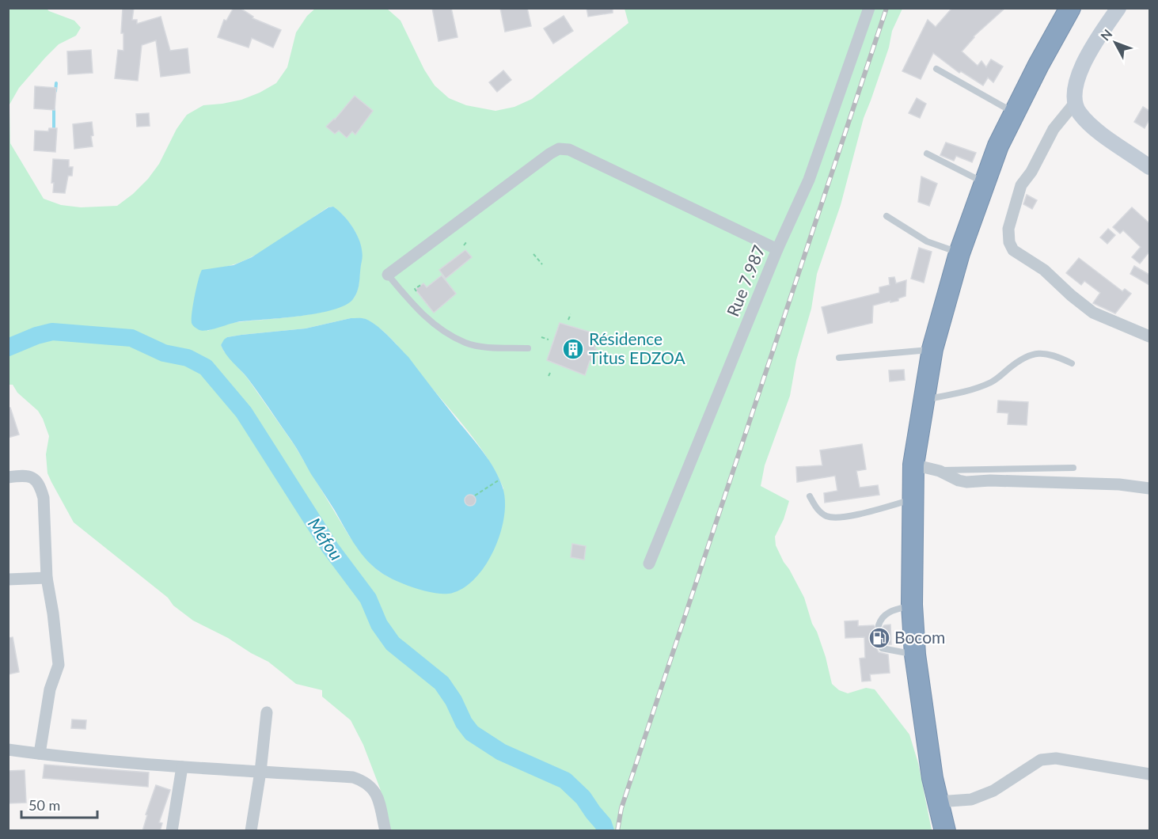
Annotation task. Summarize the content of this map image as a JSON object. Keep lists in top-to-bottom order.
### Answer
{
  "streets": {
    "street": ["Rue 7.987"]
  },
  "water": ["Méfou"],
  "places": {
    "building": ["Résidence Titus EDZOA"],
    "fuel station": ["Bocom"]
  },
  "scale_bar": "50 m",
  "north": "top left"
}
